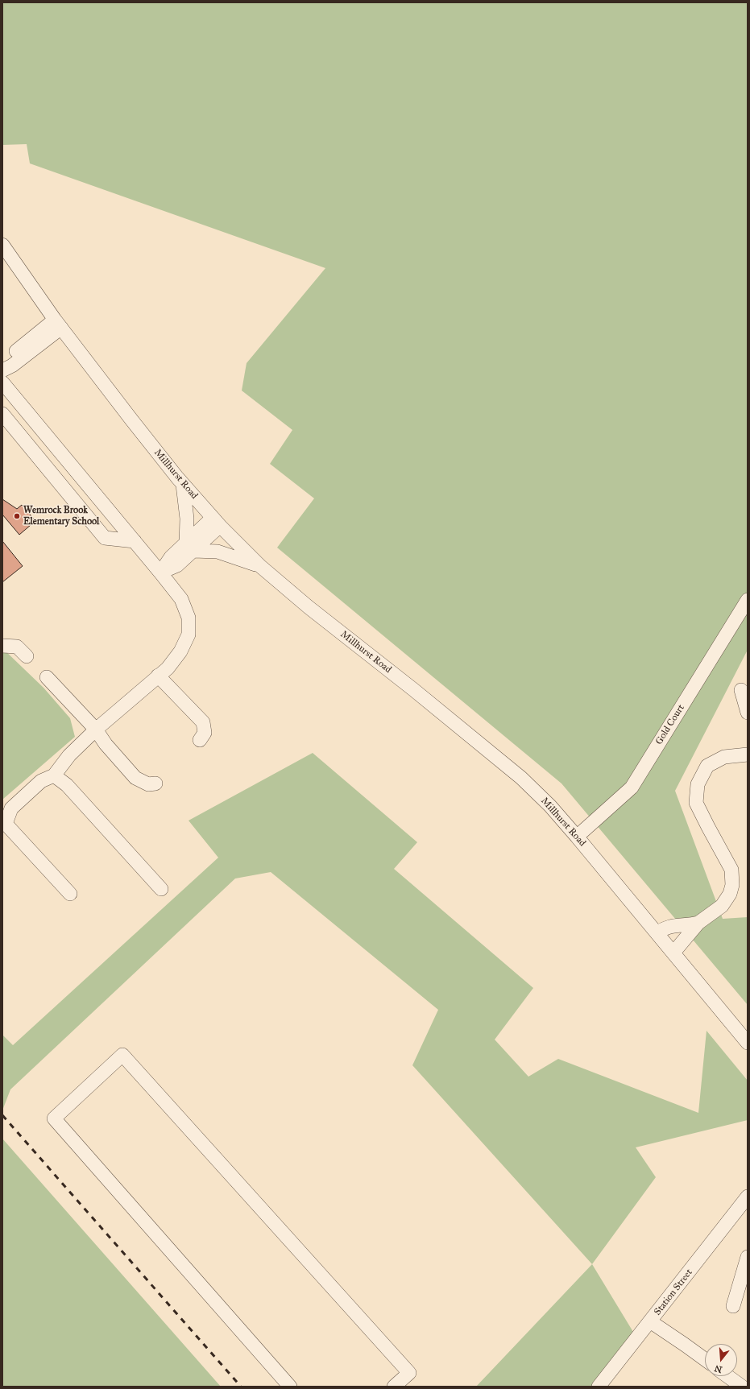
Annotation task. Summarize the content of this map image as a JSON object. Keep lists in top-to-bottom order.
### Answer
{
  "streets": {
    "street": ["Millhurst Road", "Gold Court", "Station Street"]
  },
  "crossings": [
    ["Millhurst Road", "Gold Court"]
  ],
  "places": ["Wemrock Brook Elementary School"],
  "north": "bottom"
}
